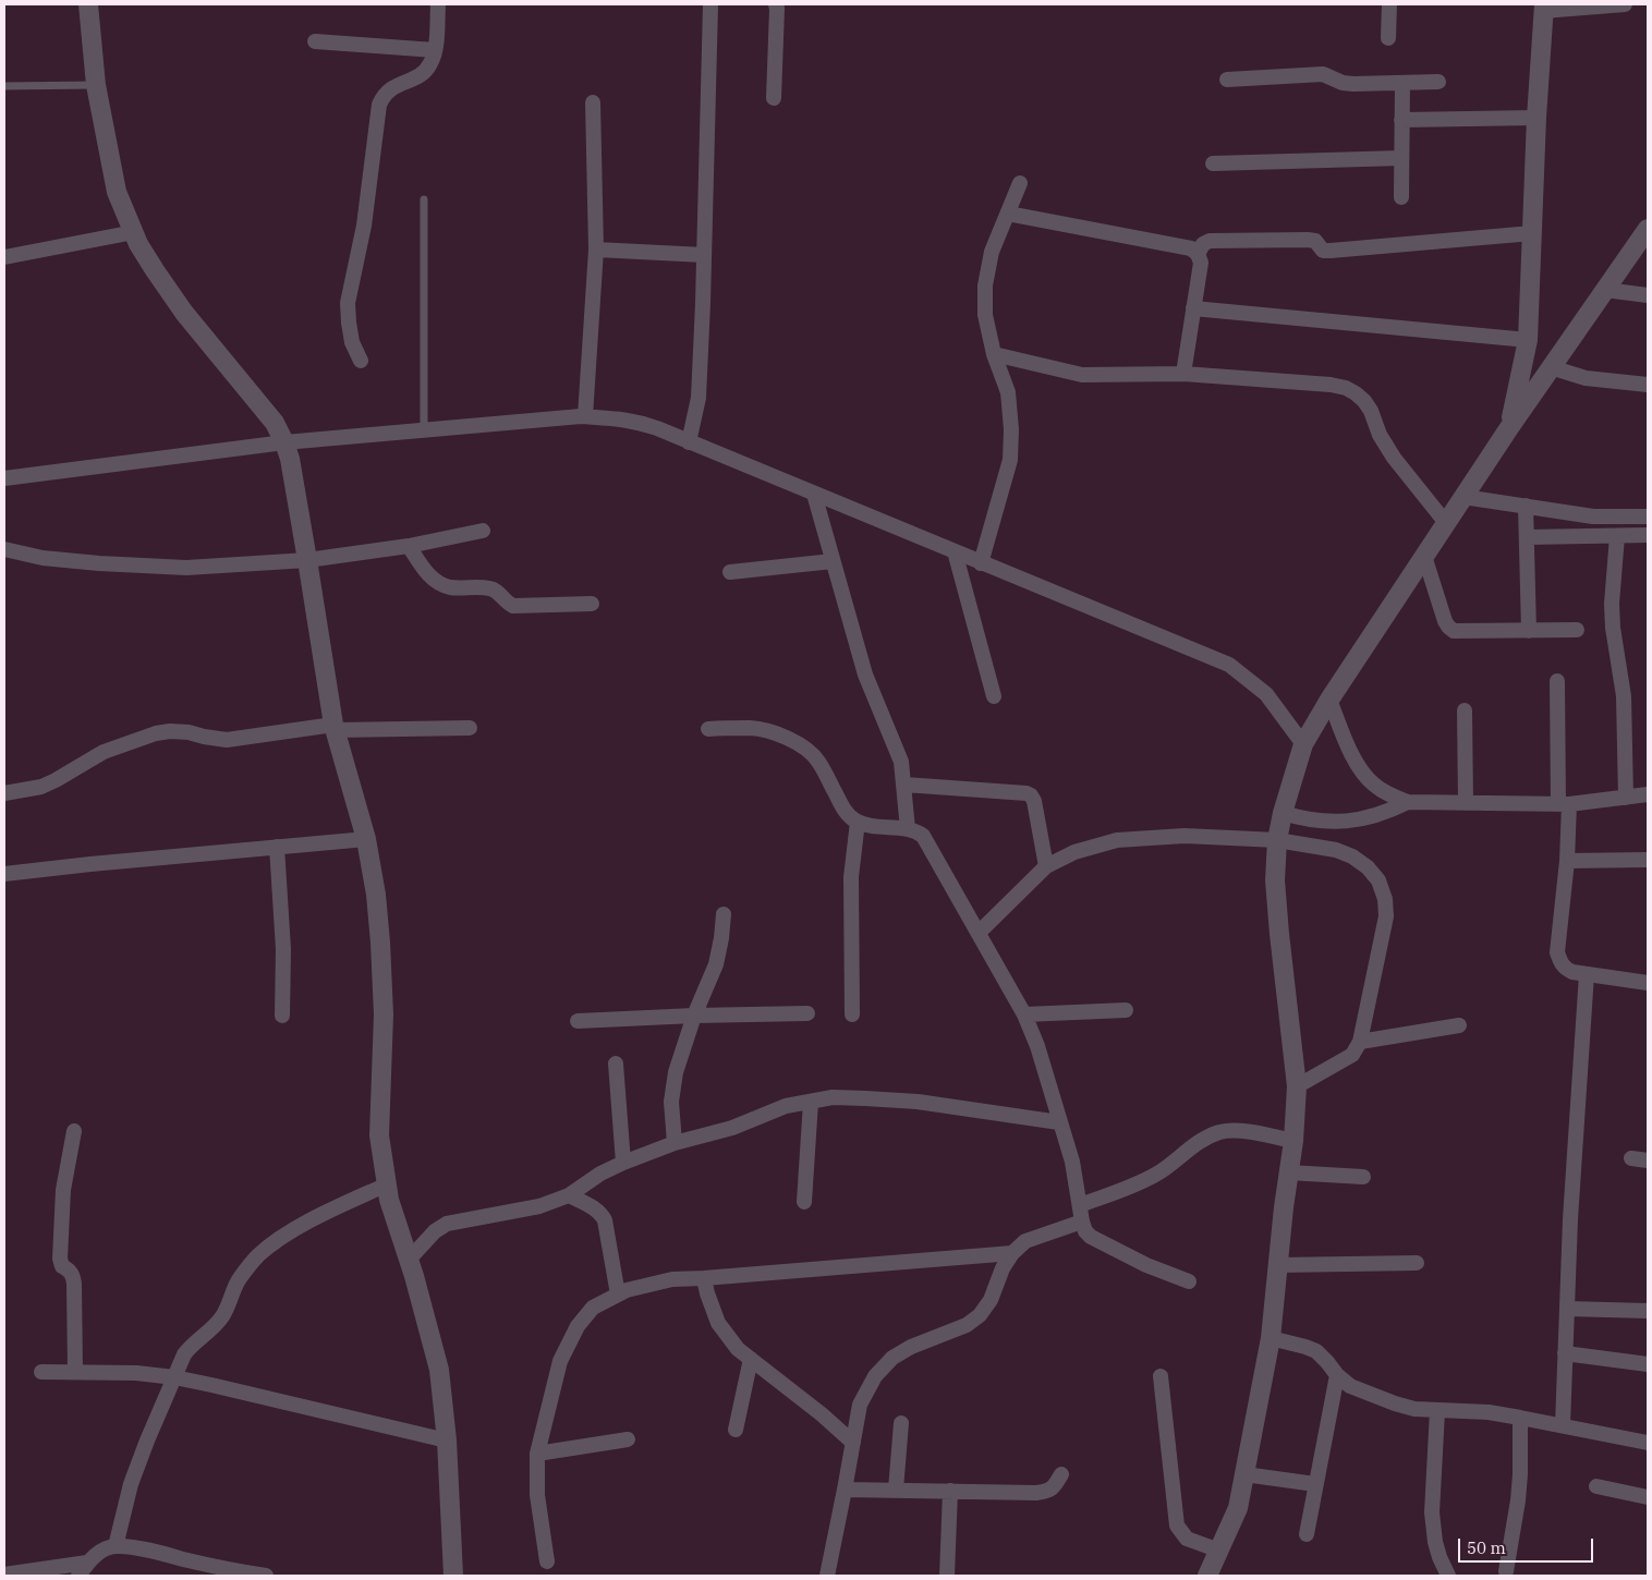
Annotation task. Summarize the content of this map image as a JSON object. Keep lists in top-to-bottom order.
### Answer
{
  "scale_bar": "50 m"
}
